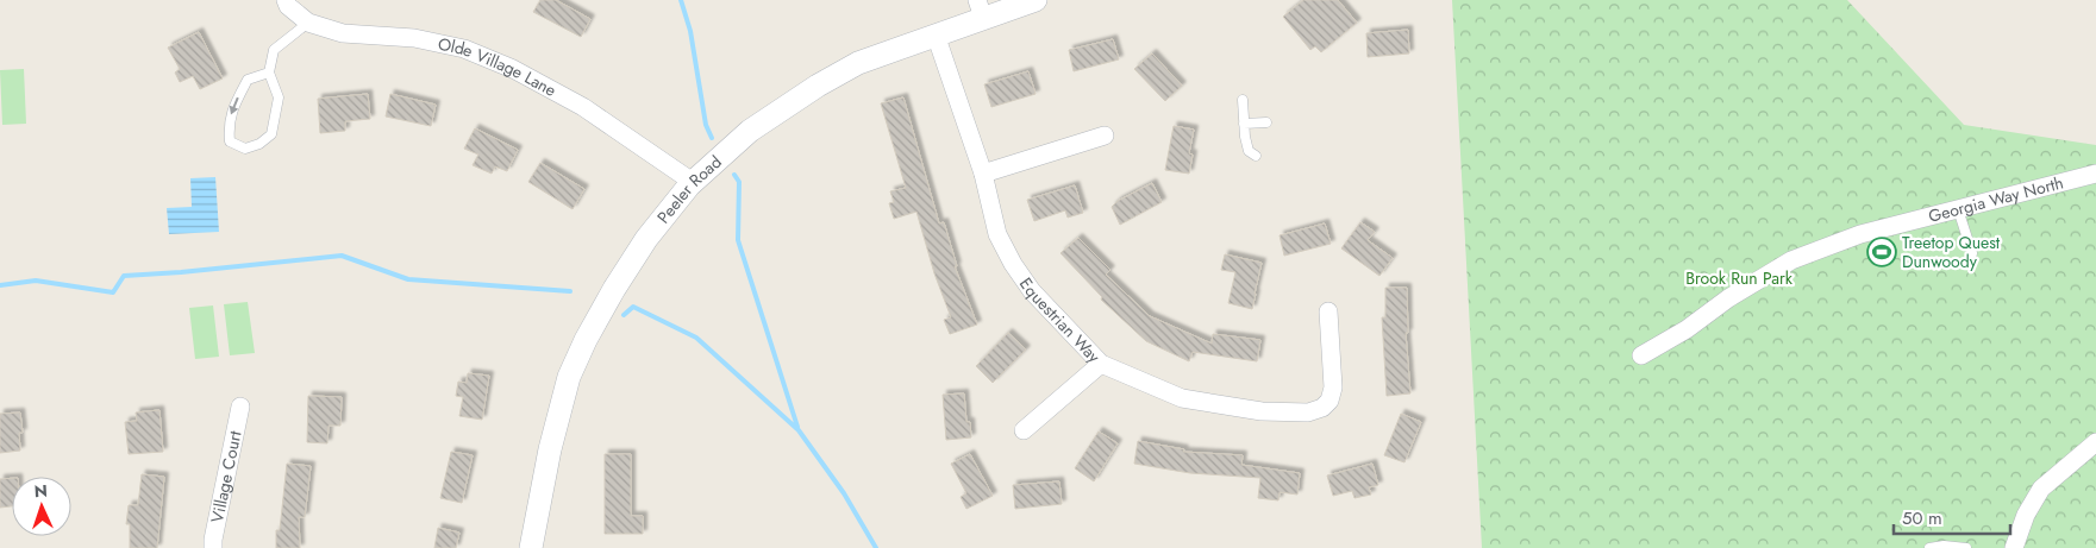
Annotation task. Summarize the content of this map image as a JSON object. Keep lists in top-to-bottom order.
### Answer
{
  "streets": {
    "street": [
      "Olde Village Lane",
      "Peeler Road",
      "Georgia Way North",
      "Equestrian Way",
      "Village Court"
    ]
  },
  "crossings": [
    ["Olde Village Lane", "Peeler Road"],
    ["Peeler Road", "Equestrian Way"]
  ],
  "parks": ["Brook Run Park"],
  "places": {
    "sports": ["Treetop Quest Dunwoody"]
  },
  "scale_bar": "50 m",
  "north": "top"
}
